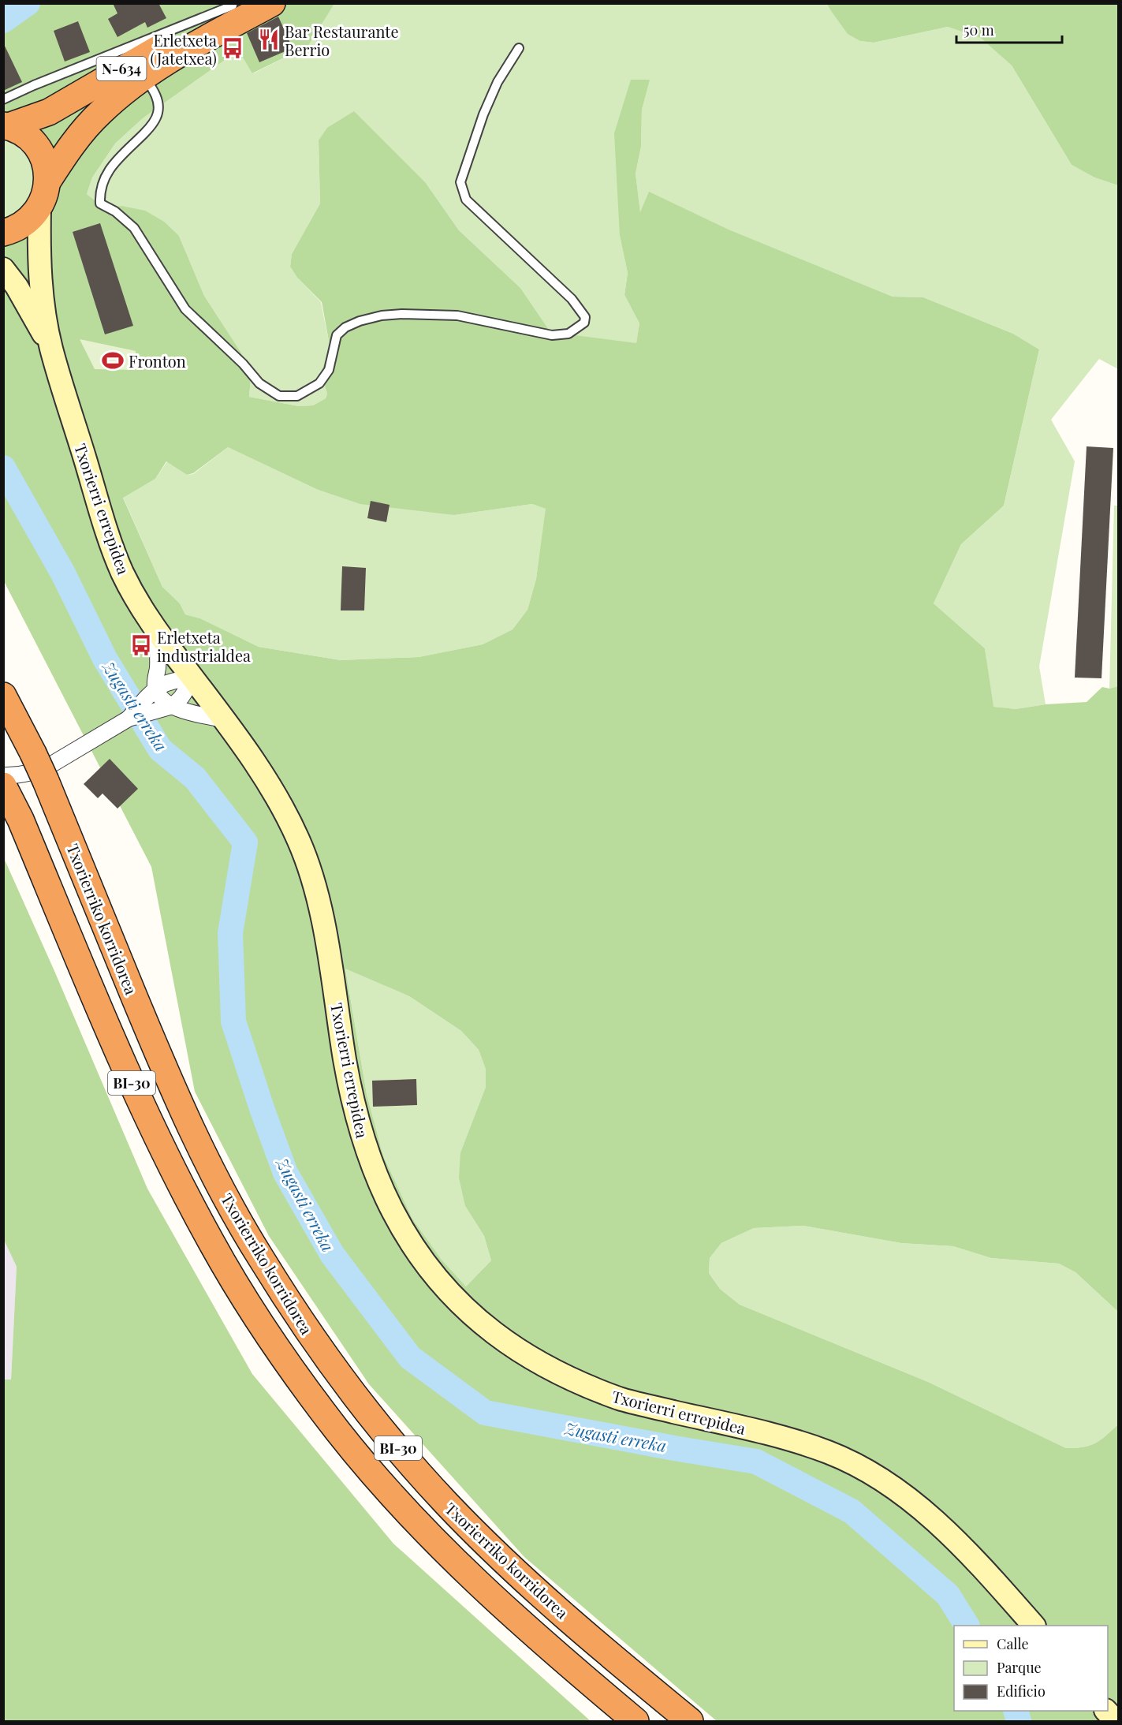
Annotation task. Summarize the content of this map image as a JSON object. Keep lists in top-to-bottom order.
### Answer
{
  "streets": {
    "highway": ["N-634", "Txorierriko korridorea", "BI-30"],
    "main road": ["Txorierri errepidea"]
  },
  "water": ["Zugasti erreka"],
  "places": {
    "restaurant": ["Bar Restaurante Berrio"],
    "bus stop": ["Erletxeta (Jatetxea)", "Erletxeta industrialdea"],
    "sports": ["Fronton"]
  },
  "legend": ["Calle", "Parque", "Edificio"],
  "scale_bar": "50 m"
}
